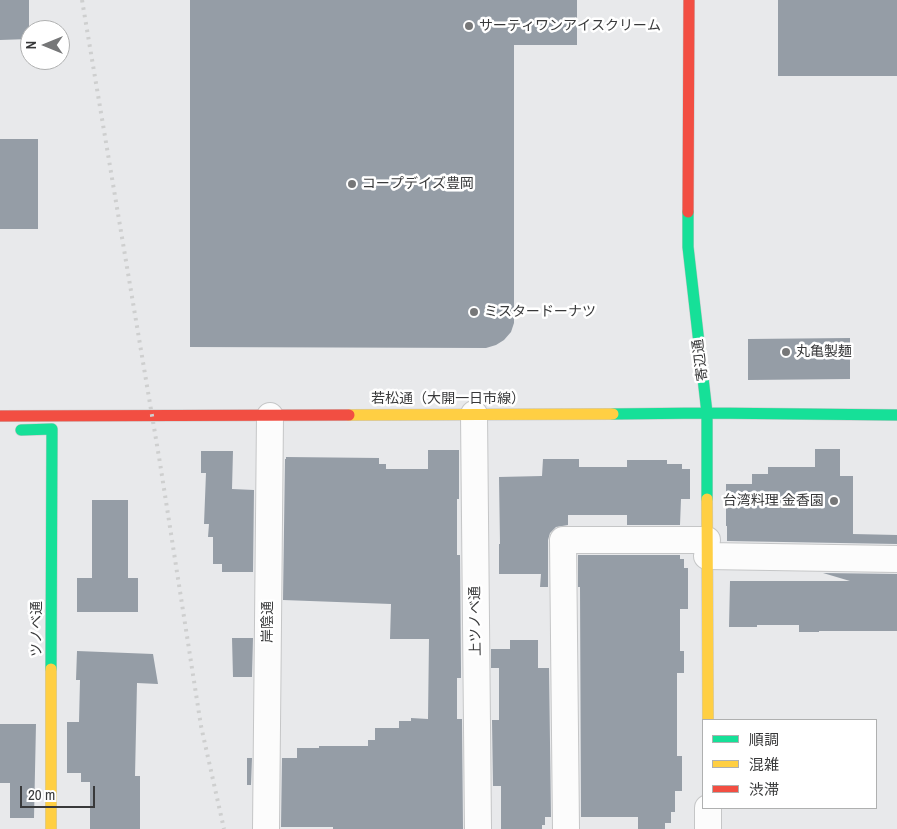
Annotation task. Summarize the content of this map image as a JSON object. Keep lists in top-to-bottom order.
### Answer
{
  "streets": {
    "street": [
      "寄辺通",
      "若松通（大開一日市線）",
      "上ツノベ通",
      "岸陰通",
      "ツノベ通"
    ]
  },
  "crossings": [
    ["寄辺通", "若松通（大開一日市線）"],
    ["若松通（大開一日市線）", "上ツノベ通"],
    ["若松通（大開一日市線）", "岸陰通"]
  ],
  "places": [
    "サーティワンアイスクリーム",
    "コープデイズ豊岡",
    "ミスタードーナツ",
    "丸亀製麺",
    "台湾料理 金香園"
  ],
  "legend": ["順調", "混雑", "渋滞"],
  "scale_bar": "20 m",
  "north": "left"
}
